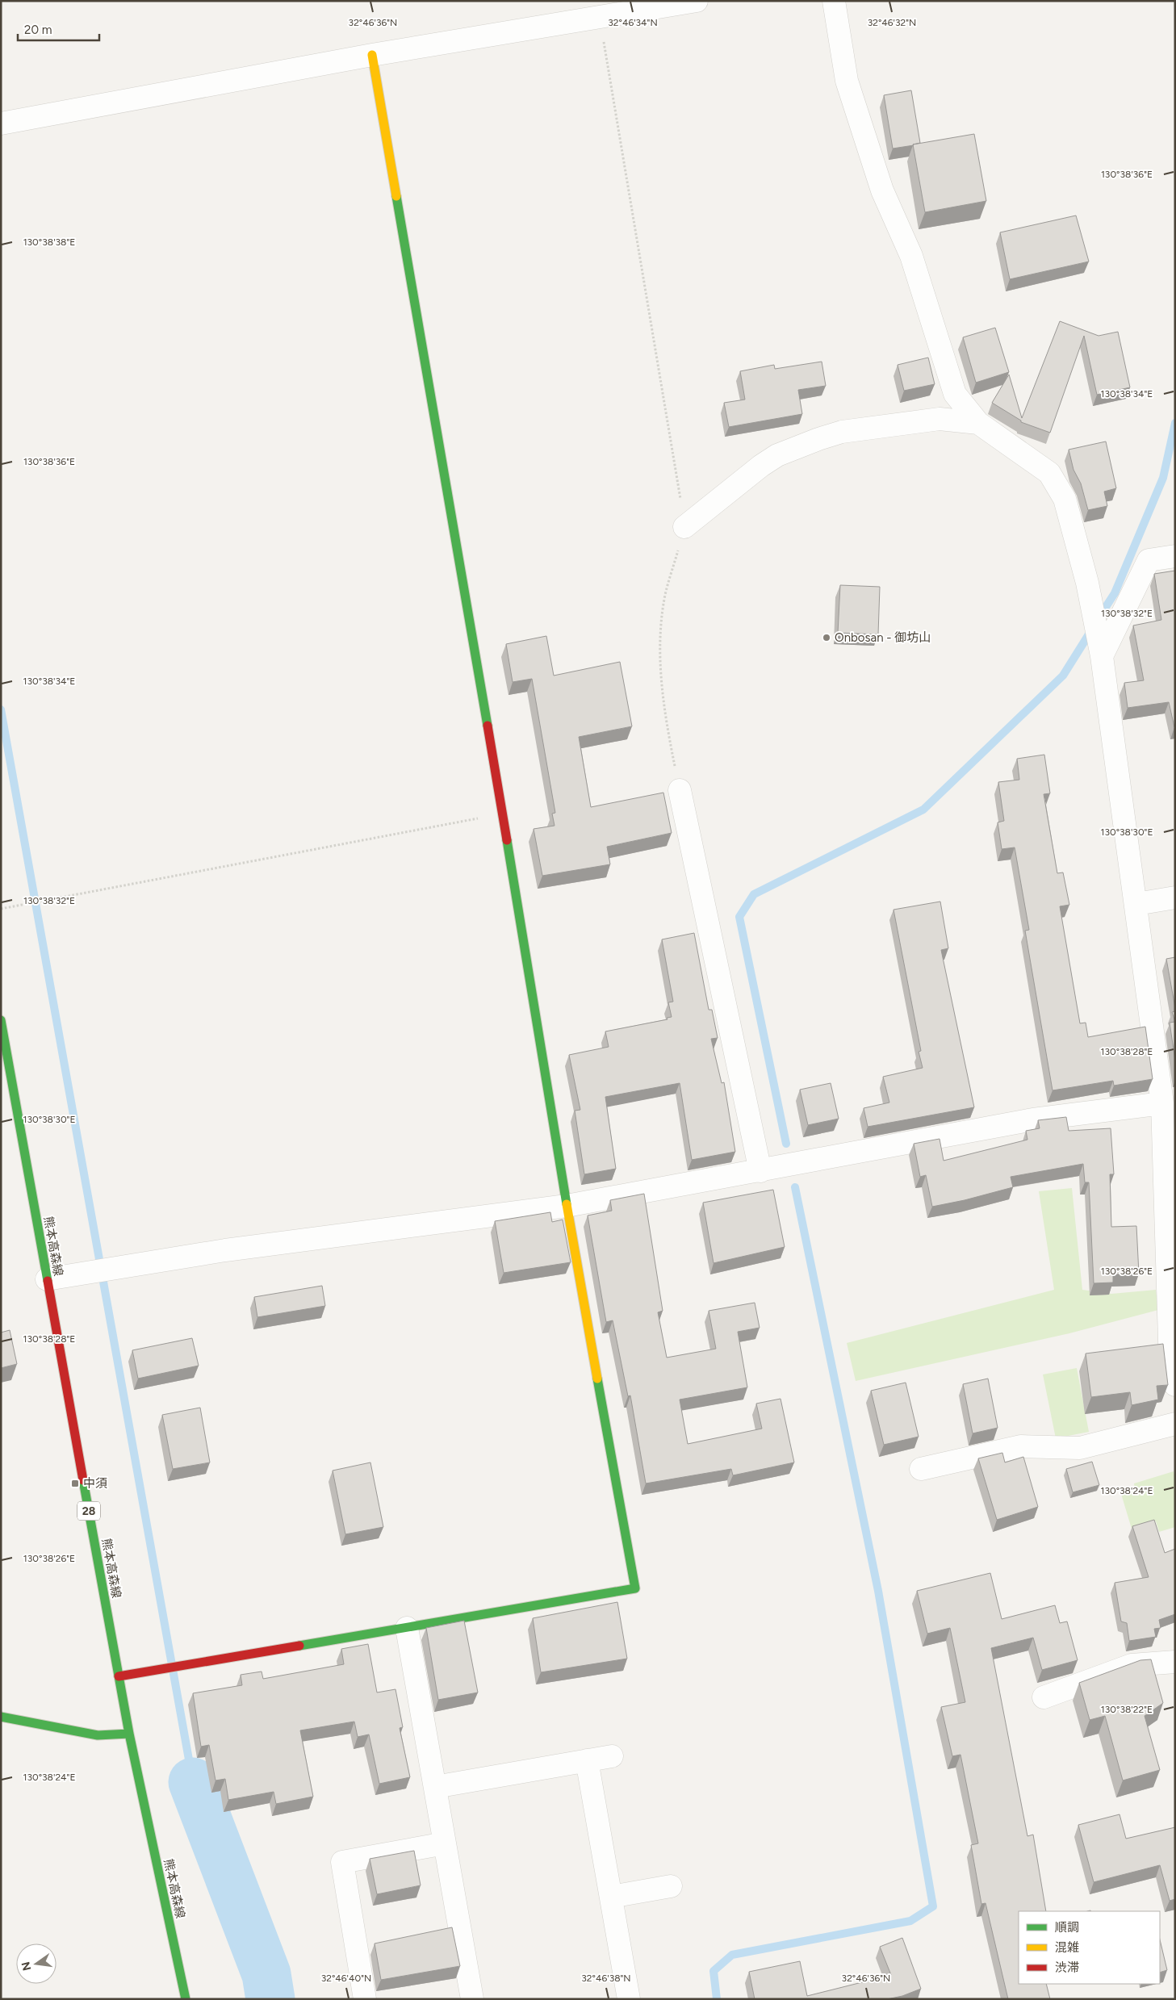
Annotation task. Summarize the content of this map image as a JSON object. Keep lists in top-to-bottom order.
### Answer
{
  "streets": {
    "street": ["熊本高森線", "28"]
  },
  "places": {
    "other": ["Onbosan - 御坊山"],
    "transit": ["中須"]
  },
  "legend": ["順調", "混雑", "渋滞"],
  "scale_bar": "20 m",
  "north": "left",
  "coordinates": [
    "32°46'36\"N",
    "32°46'34\"N",
    "32°46'32\"N",
    "130°38'36\"E",
    "130°38'38\"E",
    "130°38'34\"E",
    "130°38'32\"E",
    "130°38'30\"E",
    "130°38'28\"E",
    "130°38'26\"E",
    "130°38'24\"E",
    "130°38'22\"E",
    "32°46'40\"N",
    "32°46'38\"N"
  ]
}
